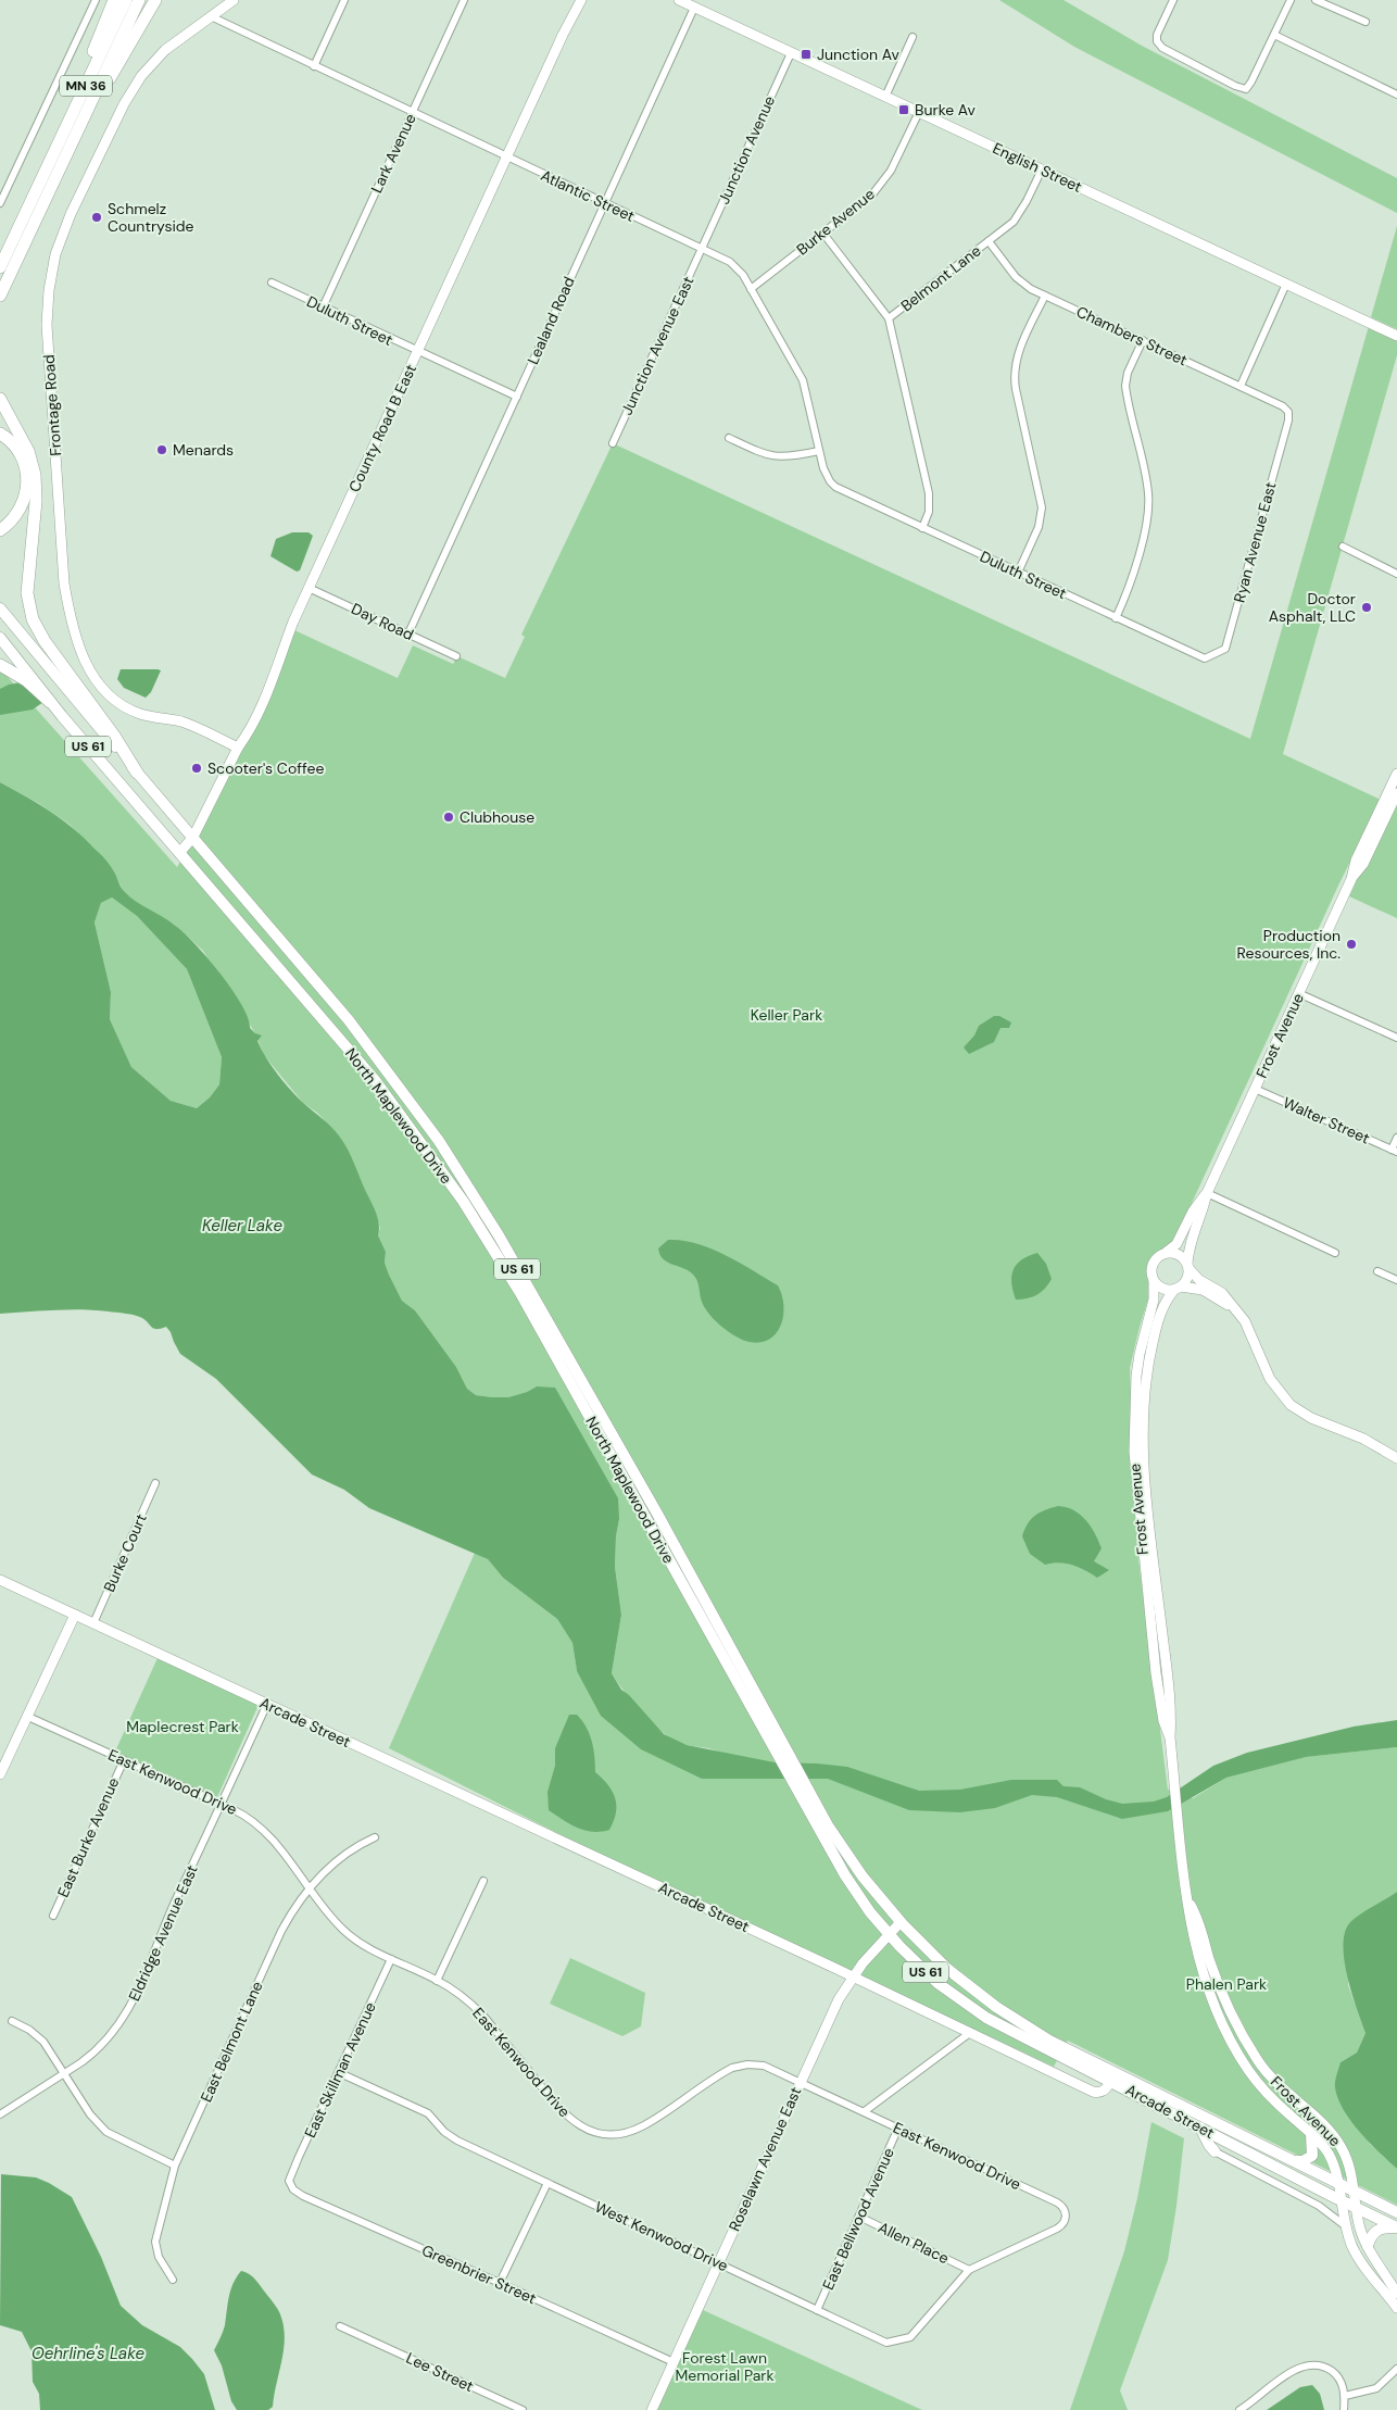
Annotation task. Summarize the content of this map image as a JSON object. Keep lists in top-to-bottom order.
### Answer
{
  "streets": {
    "highway": ["MN 36"],
    "main road": ["US 61", "North Maplewood Drive", "Arcade Street"],
    "street": [
      "Junction Avenue",
      "Lark Avenue",
      "English Street",
      "Atlantic Street",
      "Burke Avenue",
      "Belmont Lane",
      "Duluth Street",
      "Lealand Road",
      "Chambers Street",
      "Junction Avenue East",
      "Frontage Road",
      "County Road B East",
      "Ryan Avenue East",
      "Day Road",
      "Frost Avenue",
      "Walter Street",
      "Burke Court",
      "East Kenwood Drive",
      "East Burke Avenue",
      "Eldridge Avenue East",
      "East Belmont Lane",
      "East Skillman Avenue",
      "Roselawn Avenue East",
      "East Bellwood Avenue",
      "West Kenwood Drive",
      "Allen Place",
      "Greenbrier Street",
      "Lee Street"
    ]
  },
  "crossings": [
    ["Junction Avenue", "English Street"],
    ["Junction Avenue", "Atlantic Street"],
    ["Junction Avenue", "Junction Avenue East"],
    ["Lark Avenue", "Atlantic Street"],
    ["Lark Avenue", "Duluth Street"],
    ["English Street", "Burke Avenue"],
    ["English Street", "Belmont Lane"],
    ["English Street", "Lealand Road"],
    ["Atlantic Street", "Burke Avenue"],
    ["Atlantic Street", "Duluth Street"],
    ["Atlantic Street", "Lealand Road"],
    ["Atlantic Street", "Junction Avenue East"],
    ["Atlantic Street", "Frontage Road"],
    ["Atlantic Street", "County Road B East"],
    ["Belmont Lane", "Duluth Street"],
    ["Belmont Lane", "Chambers Street"],
    ["Duluth Street", "Lealand Road"],
    ["Duluth Street", "County Road B East"],
    ["Duluth Street", "Ryan Avenue East"],
    ["Lealand Road", "Day Road"],
    ["Chambers Street", "Ryan Avenue East"],
    ["Frontage Road", "County Road B East"],
    ["County Road B East", "Day Road"],
    ["County Road B East", "US 61"],
    ["County Road B East", "North Maplewood Drive"],
    ["US 61", "North Maplewood Drive"],
    ["Frost Avenue", "Walter Street"],
    ["Frost Avenue", "Arcade Street"],
    ["North Maplewood Drive", "Arcade Street"],
    ["North Maplewood Drive", "Roselawn Avenue East"],
    ["Burke Court", "Arcade Street"],
    ["Arcade Street", "Eldridge Avenue East"],
    ["Arcade Street", "Roselawn Avenue East"],
    ["East Kenwood Drive", "East Burke Avenue"],
    ["East Kenwood Drive", "Eldridge Avenue East"],
    ["East Kenwood Drive", "East Belmont Lane"],
    ["East Kenwood Drive", "East Skillman Avenue"],
    ["East Kenwood Drive", "Roselawn Avenue East"],
    ["East Kenwood Drive", "East Bellwood Avenue"],
    ["East Kenwood Drive", "West Kenwood Drive"],
    ["East Kenwood Drive", "Allen Place"],
    ["East Skillman Avenue", "West Kenwood Drive"],
    ["East Skillman Avenue", "Greenbrier Street"],
    ["Roselawn Avenue East", "West Kenwood Drive"],
    ["Roselawn Avenue East", "Greenbrier Street"],
    ["East Bellwood Avenue", "West Kenwood Drive"],
    ["East Bellwood Avenue", "Allen Place"],
    ["West Kenwood Drive", "Allen Place"]
  ],
  "water": ["Keller Lake", "Oehrline's Lake"],
  "parks": [
    "Keller Park",
    "Maplecrest Park",
    "Phalen Park",
    "Forest Lawn Memorial Park"
  ],
  "places": {
    "transit": ["Junction Av", "Burke Av"],
    "other": [
      "Schmelz Countryside",
      "Menards",
      "Doctor Asphalt, LLC",
      "Scooter's Coffee",
      "Clubhouse",
      "Production Resources, Inc."
    ]
  }
}
